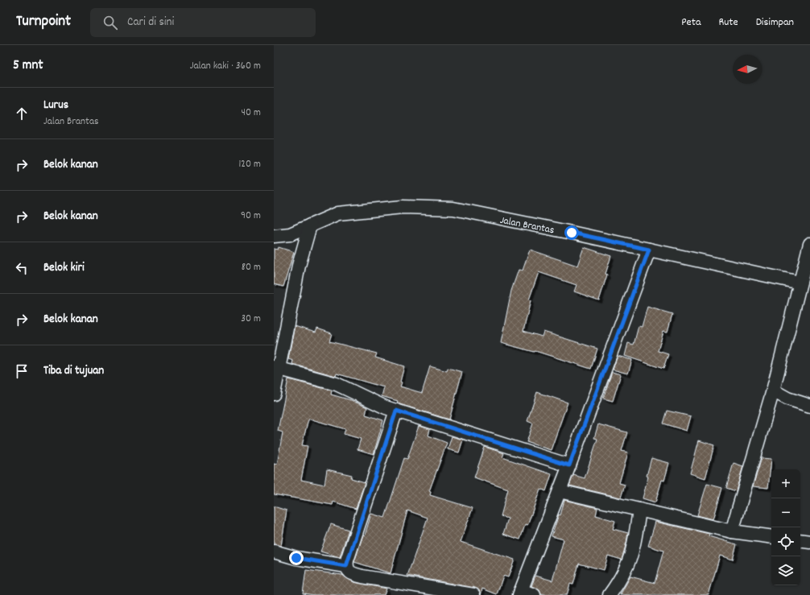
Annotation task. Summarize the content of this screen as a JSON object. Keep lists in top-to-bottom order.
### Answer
{
  "streets": {
    "street": ["Jalan Brantas"]
  },
  "north": "left",
  "page": {
    "header": "Turnpoint",
    "search": "Cari di sini",
    "nav": ["Peta", "Rute", "Disimpan"],
    "heading": ["5 mnt", "Jalan kaki · 360 m"],
    "list": [
      ["Lurus", "Jalan Brantas", "40 m"],
      ["Belok kanan", "120 m"],
      ["Belok kanan", "90 m"],
      ["Belok kiri", "80 m"],
      ["Belok kanan", "30 m"],
      "Tiba di tujuan"
    ],
    "map_buttons": ["+", "−"]
  }
}
